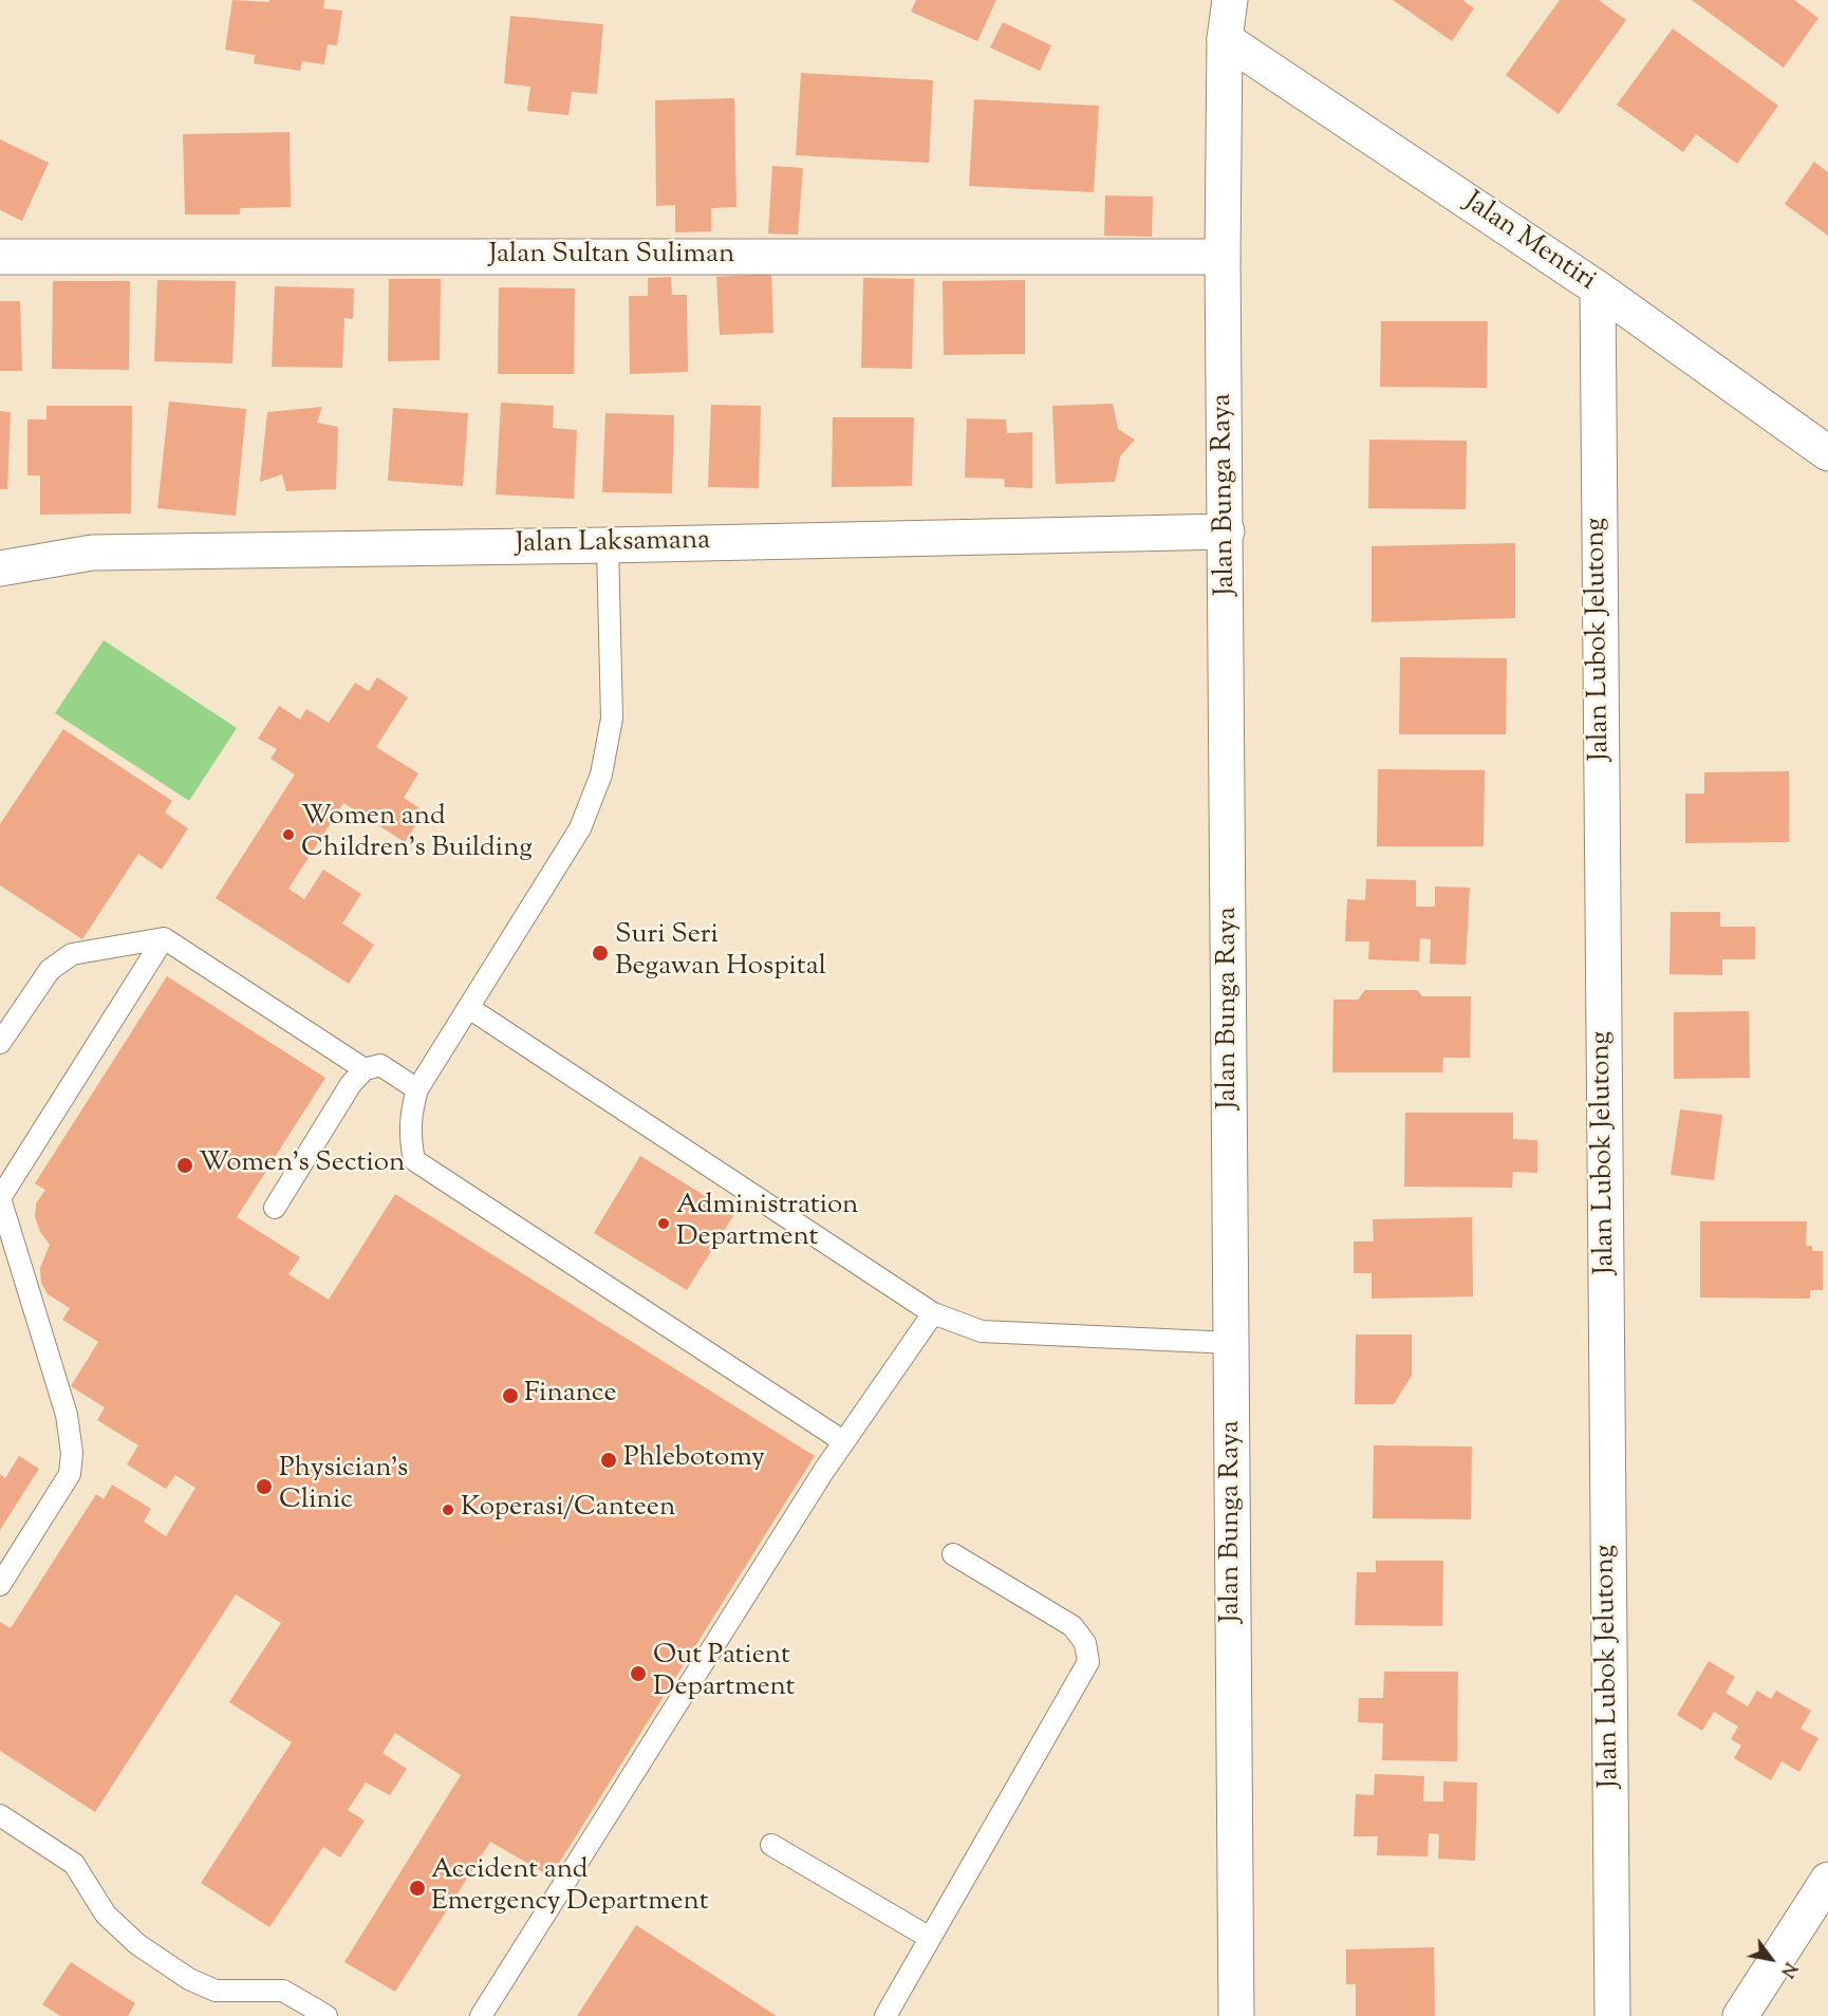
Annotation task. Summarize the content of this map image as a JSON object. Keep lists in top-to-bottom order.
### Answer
{
  "streets": {
    "street": [
      "Jalan Mentiri",
      "Jalan Sultan Suliman",
      "Jalan Bunga Raya",
      "Jalan Laksamana",
      "Jalan Lubok Jelutong"
    ]
  },
  "crossings": [
    ["Jalan Mentiri", "Jalan Bunga Raya"],
    ["Jalan Mentiri", "Jalan Lubok Jelutong"],
    ["Jalan Sultan Suliman", "Jalan Bunga Raya"],
    ["Jalan Bunga Raya", "Jalan Laksamana"]
  ],
  "places": [
    "Women and Children's Building",
    "Suri Seri Begawan Hospital",
    "Women's Section",
    "Administration Department",
    "Finance",
    "Phlebotomy",
    "Physician's Clinic",
    "Koperasi/Canteen",
    "Out Patient Department",
    "Accident and Emergency Department"
  ],
  "north": "bottom right"
}
